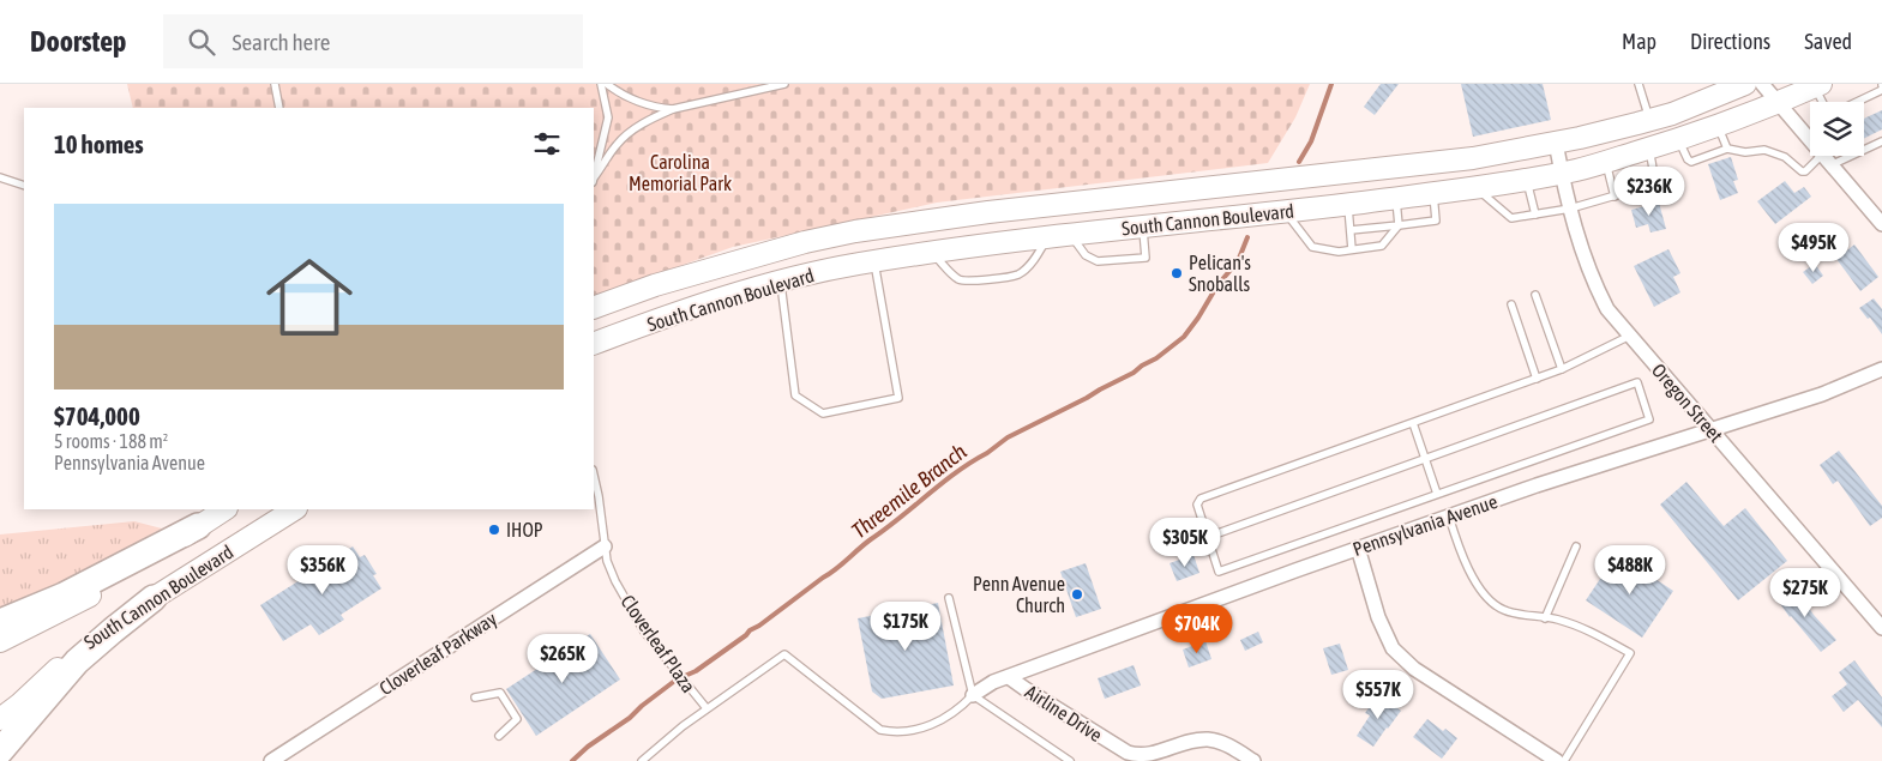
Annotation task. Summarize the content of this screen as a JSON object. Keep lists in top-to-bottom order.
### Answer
{
  "streets": {
    "main road": ["South Cannon Boulevard"],
    "street": [
      "Oregon Street",
      "Pennsylvania Avenue",
      "Cloverleaf Parkway",
      "Airline Drive"
    ],
    "lane": ["Cloverleaf Plaza"]
  },
  "crossings": [
    ["South Cannon Boulevard", "Oregon Street"],
    ["Oregon Street", "Pennsylvania Avenue"],
    ["Pennsylvania Avenue", "Cloverleaf Plaza"],
    ["Pennsylvania Avenue", "Airline Drive"],
    ["Cloverleaf Plaza", "Cloverleaf Parkway"]
  ],
  "water": ["Threemile Branch"],
  "parks": ["Carolina Memorial Park"],
  "places": ["Pelican's Snoballs", "IHOP", "Penn Avenue Church"],
  "page": {
    "header": "Doorstep",
    "search": "Search here",
    "nav": ["Map", "Directions", "Saved"],
    "heading": "10 homes",
    "price": [
      "$236K",
      "$495K",
      "$305K",
      "$356K",
      "$488K",
      "$275K",
      "$175K",
      "$704K",
      "$265K",
      "$557K"
    ],
    "list": [
      {
        "name": "$704,000",
        "note": "5 rooms · 188 m² · Pennsylvania Avenue"
      }
    ]
  }
}
